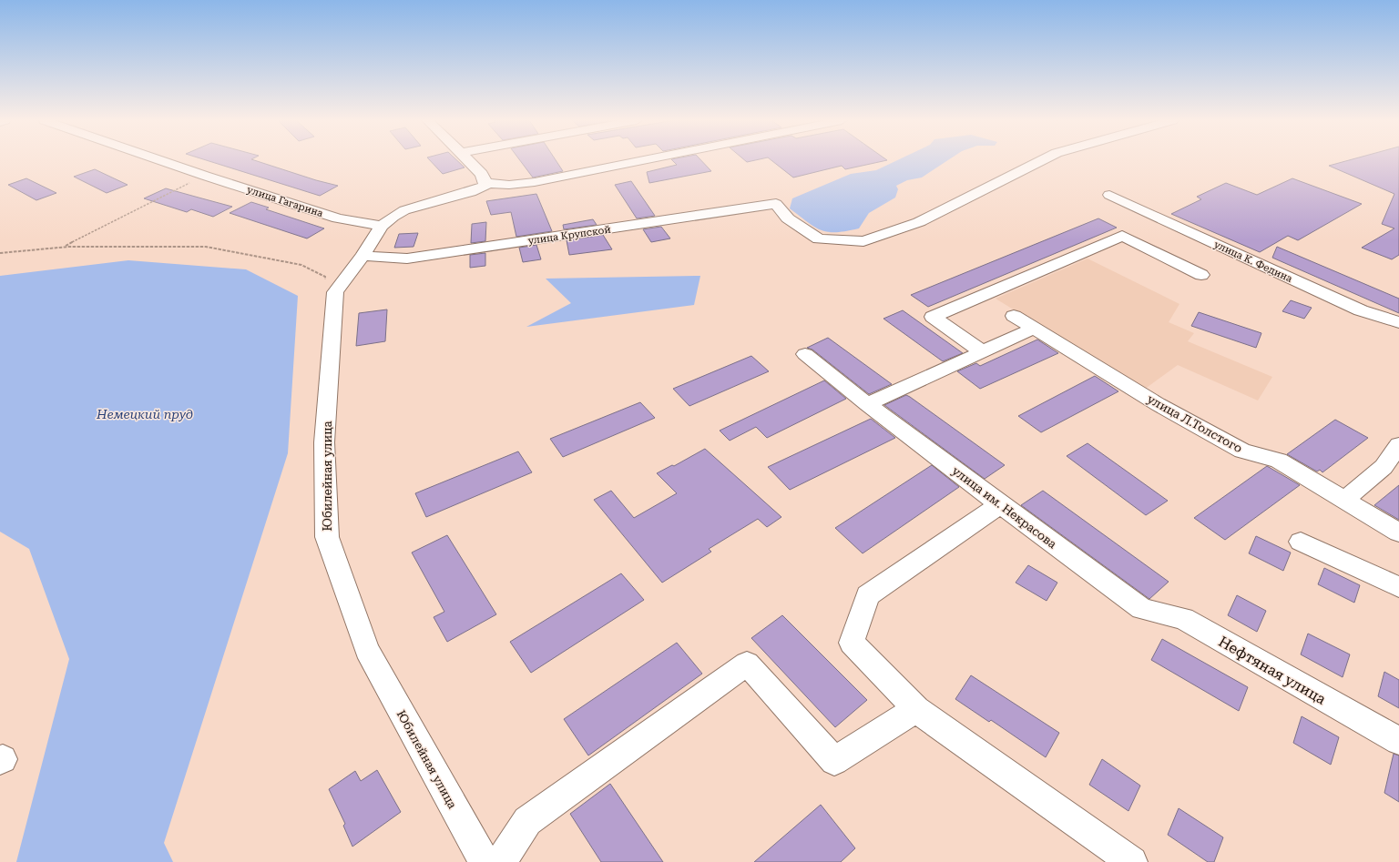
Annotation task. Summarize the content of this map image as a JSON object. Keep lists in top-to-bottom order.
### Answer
{
  "streets": {
    "street": [
      "улица Гагарина",
      "улица Крупской",
      "улица К. Федина",
      "улица Л.Толстого",
      "Юбилейная улица",
      "улица им. Некрасова",
      "Нефтяная улица"
    ]
  },
  "crossings": [
    ["улица Гагарина", "Юбилейная улица"],
    ["улица Крупской", "Юбилейная улица"],
    ["улица им. Некрасова", "Нефтяная улица"]
  ],
  "water": ["Немецкий пруд"]
}
